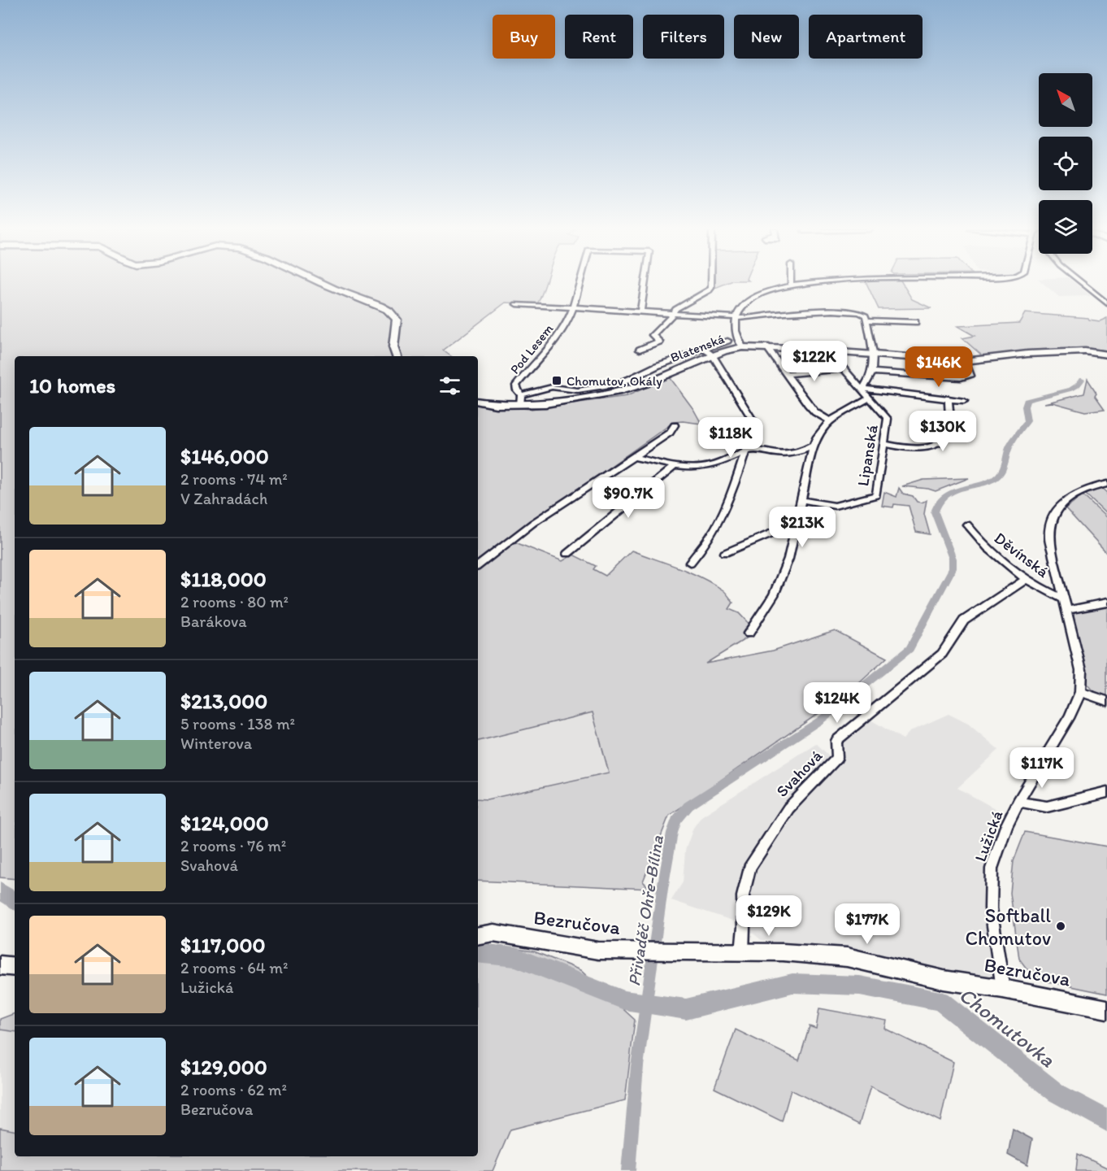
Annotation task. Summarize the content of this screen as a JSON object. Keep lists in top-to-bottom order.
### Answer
{
  "streets": {
    "street": [
      "Blatenská",
      "Pod Lesem",
      "Lipanská",
      "Děvínská",
      "Svahová",
      "Lužická",
      "Bezručova"
    ]
  },
  "crossings": [
    ["Blatenská", "Pod Lesem"],
    ["Blatenská", "Lipanská"],
    ["Děvínská", "Svahová"],
    ["Děvínská", "Lužická"],
    ["Svahová", "Bezručova"],
    ["Lužická", "Bezručova"]
  ],
  "water": ["Přivaděč Ohře-Bílina", "Chomutovka"],
  "places": {
    "transit": ["Chomutov, Okály"],
    "other": ["Softball Chomutov"]
  },
  "north": "top left",
  "page": {
    "chip": [
      "Buy",
      "Rent",
      "Filters",
      "New",
      "Apartment"
    ],
    "price": [
      "$122K",
      "$146K",
      "$130K",
      "$118K",
      "$90.7K",
      "$213K",
      "$124K",
      "$117K",
      "$129K",
      "$177K"
    ],
    "heading": "10 homes",
    "list": [
      {
        "name": "$146,000",
        "note": "2 rooms · 74 m² · V Zahradách"
      },
      {
        "name": "$118,000",
        "note": "2 rooms · 80 m² · Barákova"
      },
      {
        "name": "$213,000",
        "note": "5 rooms · 138 m² · Winterova"
      },
      {
        "name": "$124,000",
        "note": "2 rooms · 76 m² · Svahová"
      },
      {
        "name": "$117,000",
        "note": "2 rooms · 64 m² · Lužická"
      },
      {
        "name": "$129,000",
        "note": "2 rooms · 62 m² · Bezručova"
      }
    ]
  }
}
